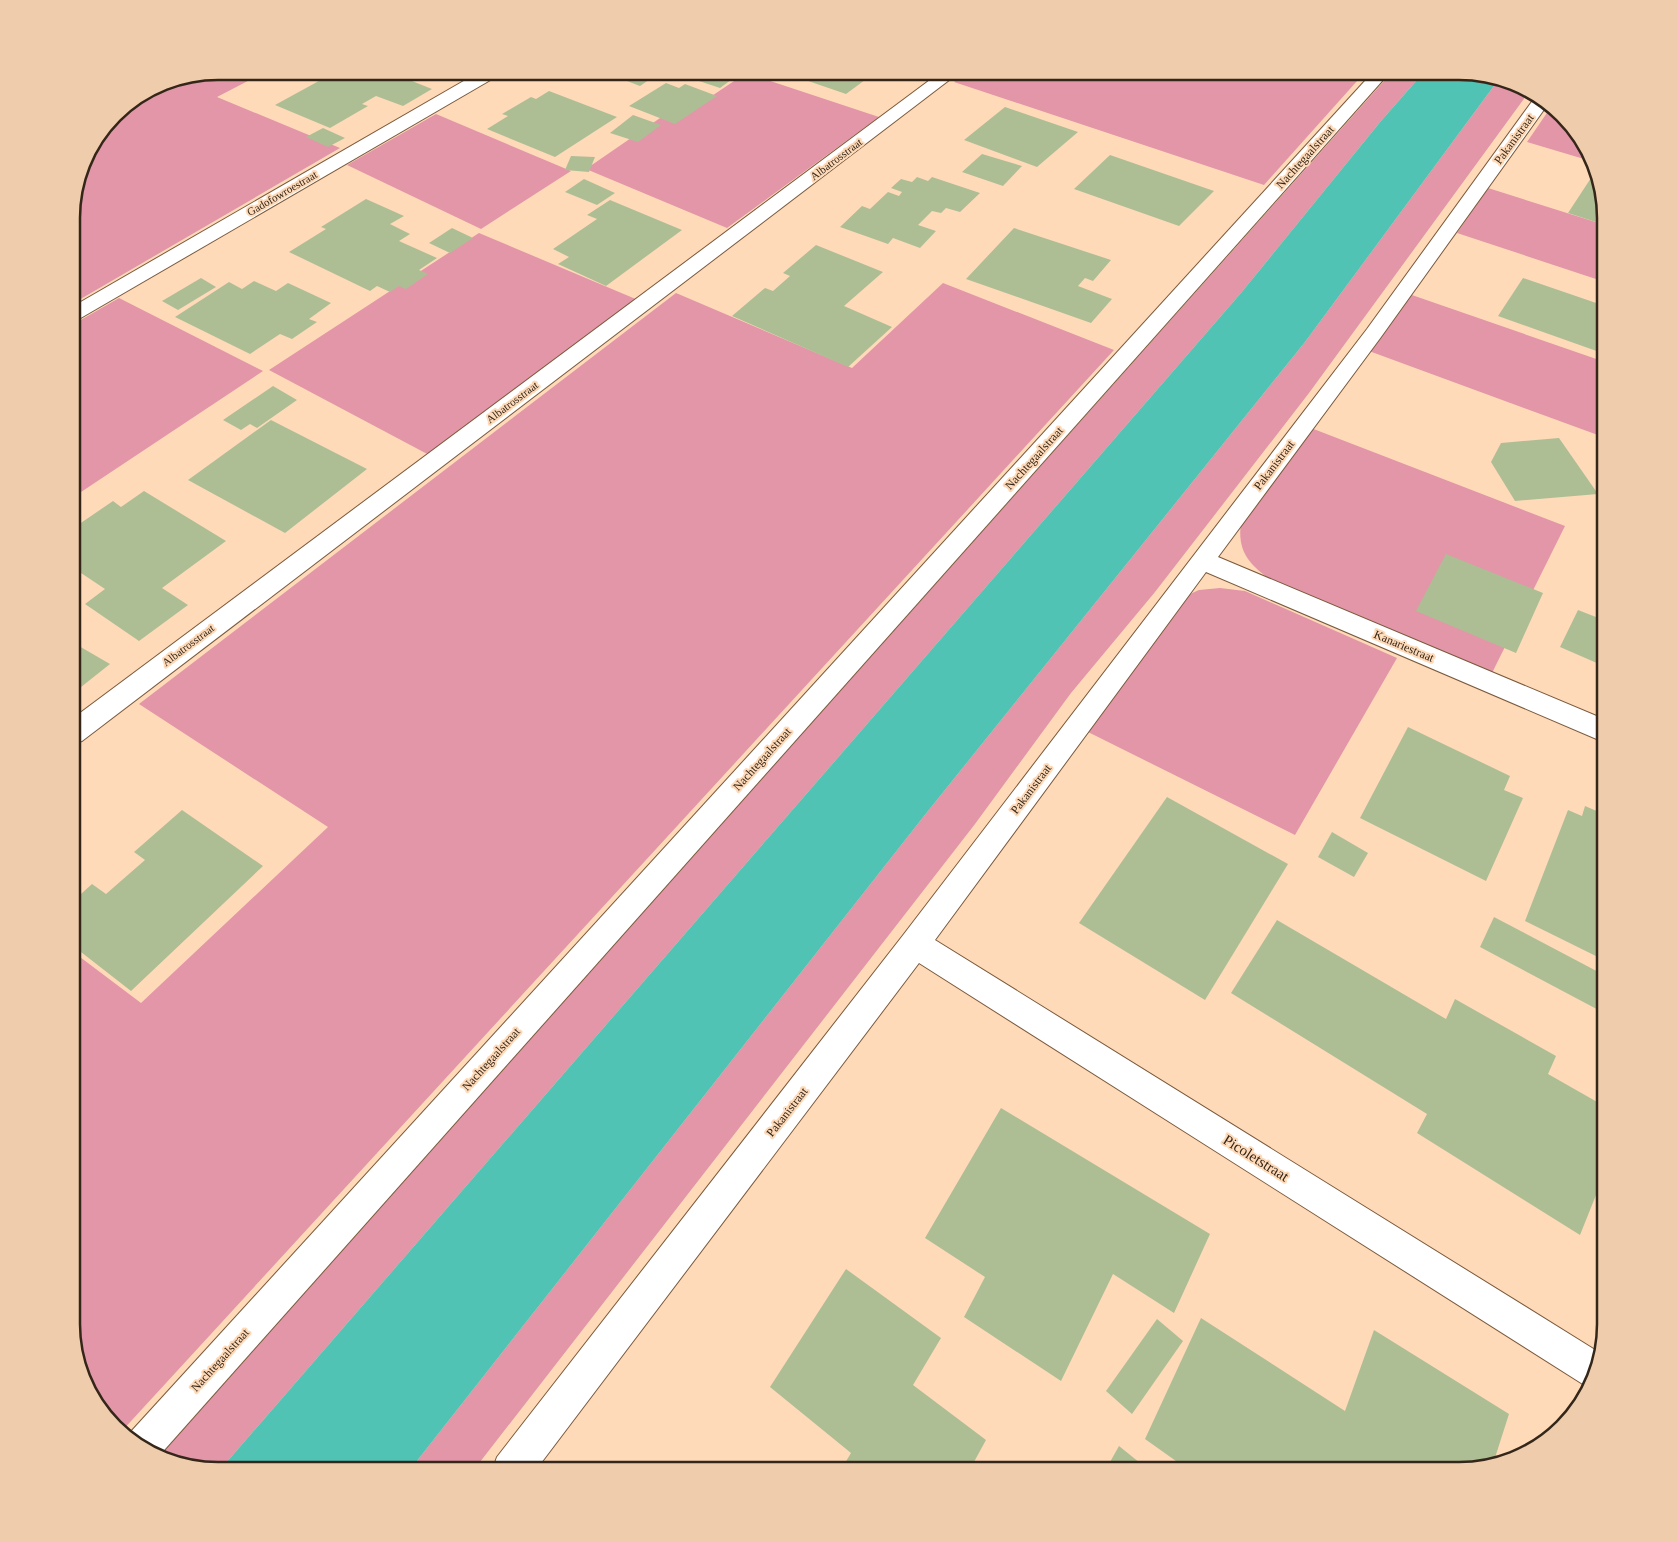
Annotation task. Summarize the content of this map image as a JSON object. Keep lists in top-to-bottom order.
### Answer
{
  "streets": {
    "street": [
      "Pakanistraat",
      "Nachtegaalstraat",
      "Albatrosstraat",
      "Gadofowroestraat",
      "Kanariestraat",
      "Picoletstraat"
    ]
  },
  "crossings": [
    ["Pakanistraat", "Kanariestraat"],
    ["Pakanistraat", "Picoletstraat"]
  ]
}
